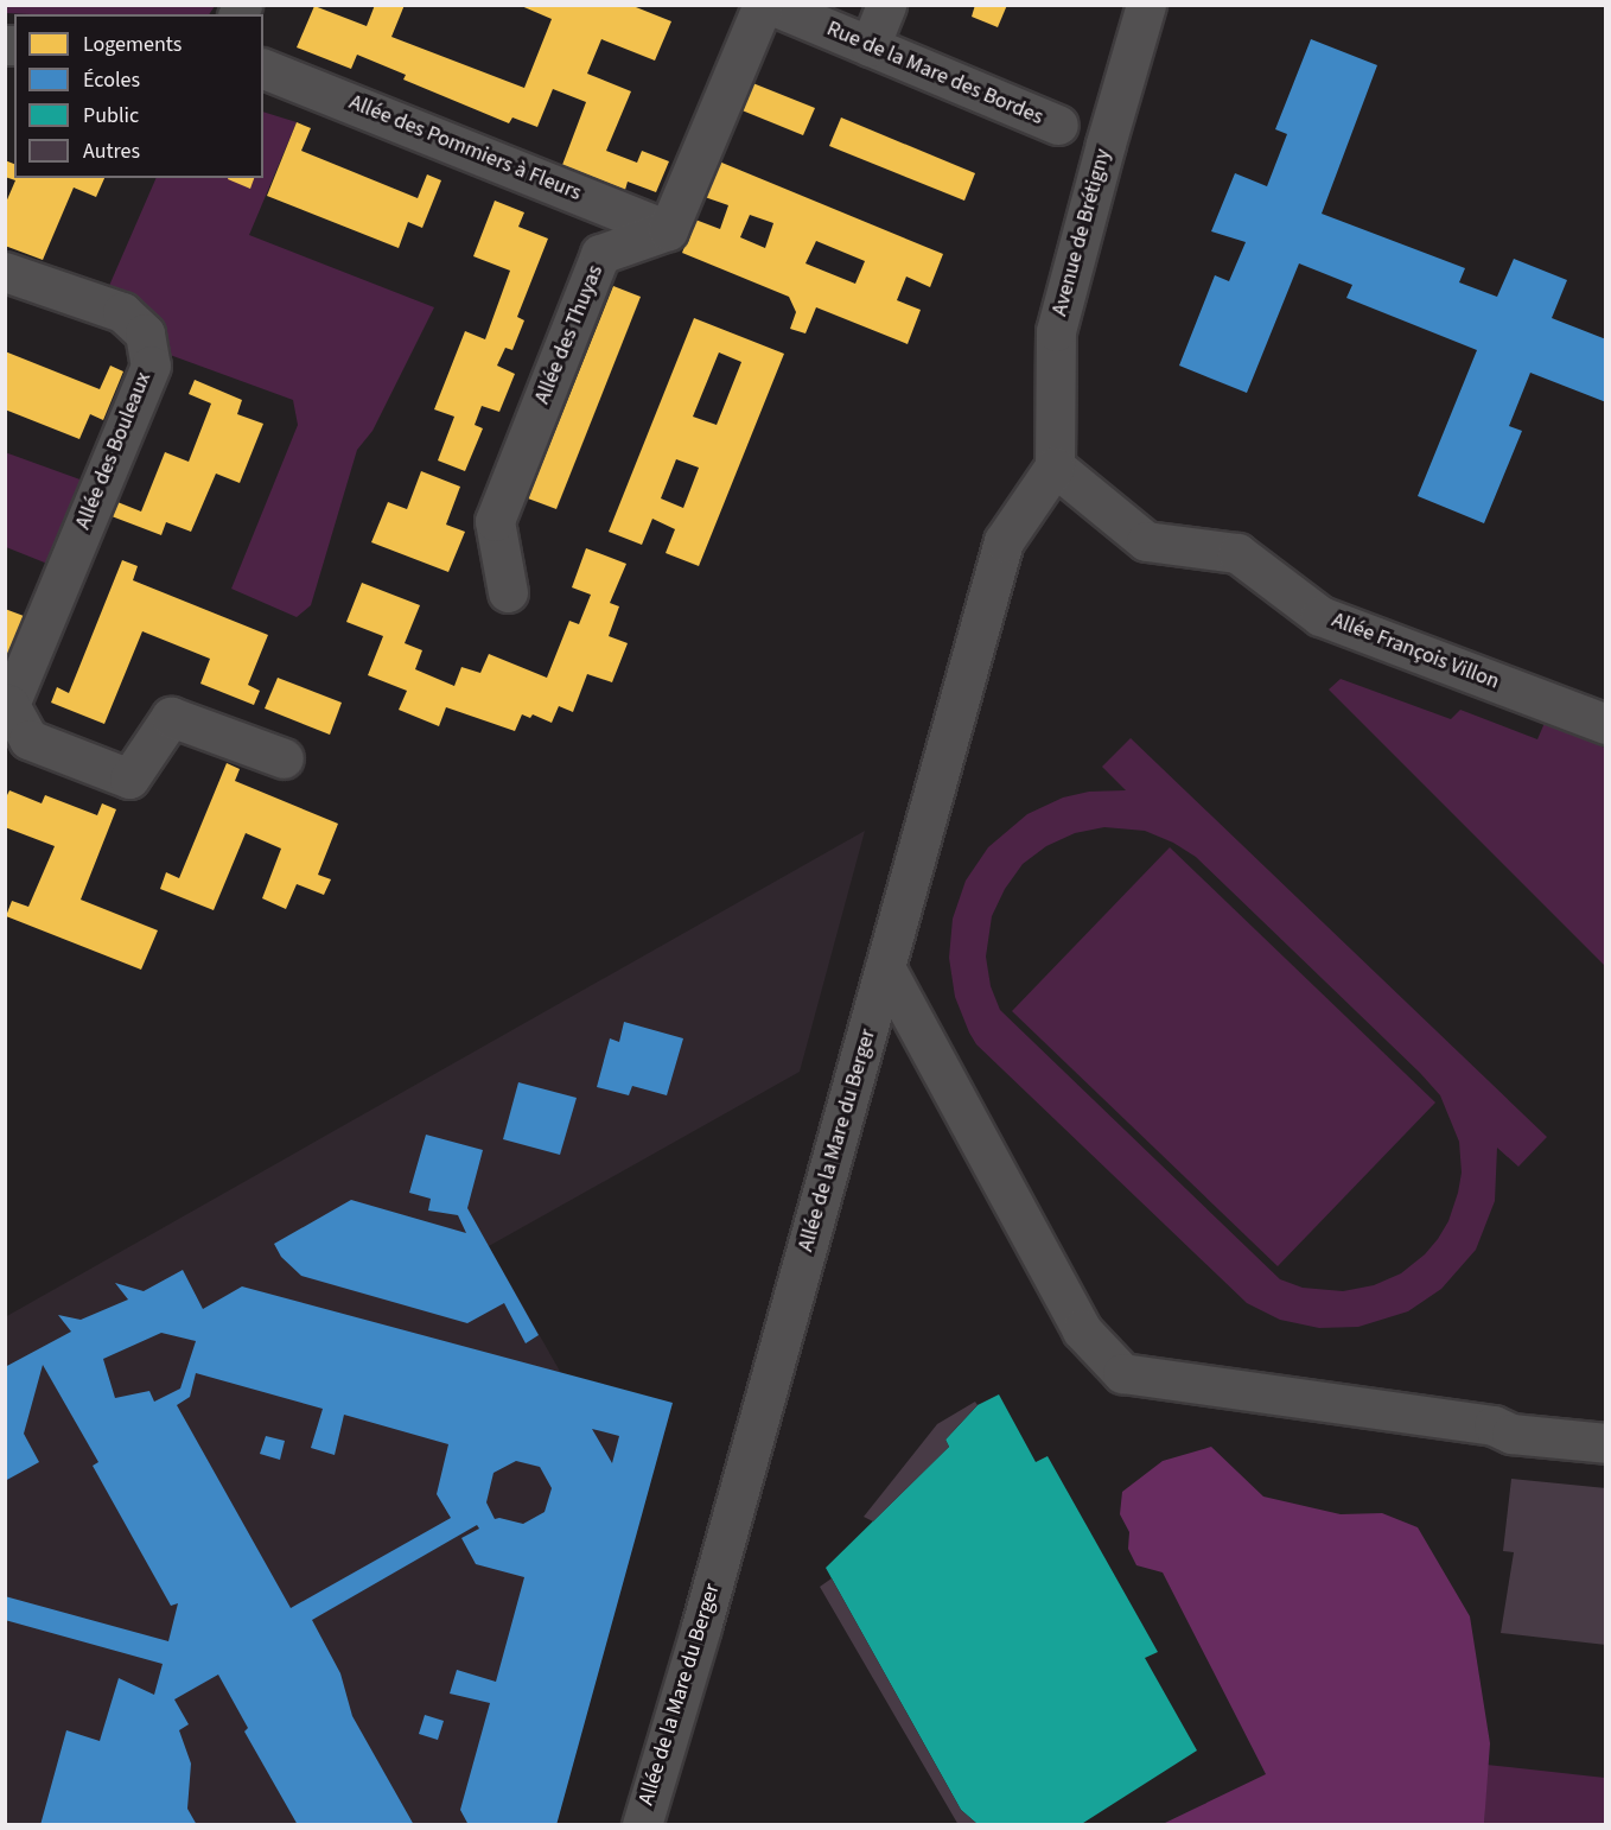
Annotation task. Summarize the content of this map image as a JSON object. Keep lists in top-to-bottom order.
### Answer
{
  "streets": {
    "street": [
      "Rue de la Mare des Bordes",
      "Allée des Pommiers à Fleurs",
      "Avenue de Brétigny",
      "Allée des Thuyas",
      "Allée des Bouleaux",
      "Allée François Villon",
      "Allée de la Mare du Berger"
    ]
  },
  "crossings": [
    ["Allée des Pommiers à Fleurs", "Allée des Thuyas"],
    ["Avenue de Brétigny", "Allée François Villon"],
    ["Avenue de Brétigny", "Allée de la Mare du Berger"],
    ["Allée François Villon", "Allée de la Mare du Berger"]
  ],
  "legend": [
    "Logements",
    "Écoles",
    "Public",
    "Autres"
  ]
}
